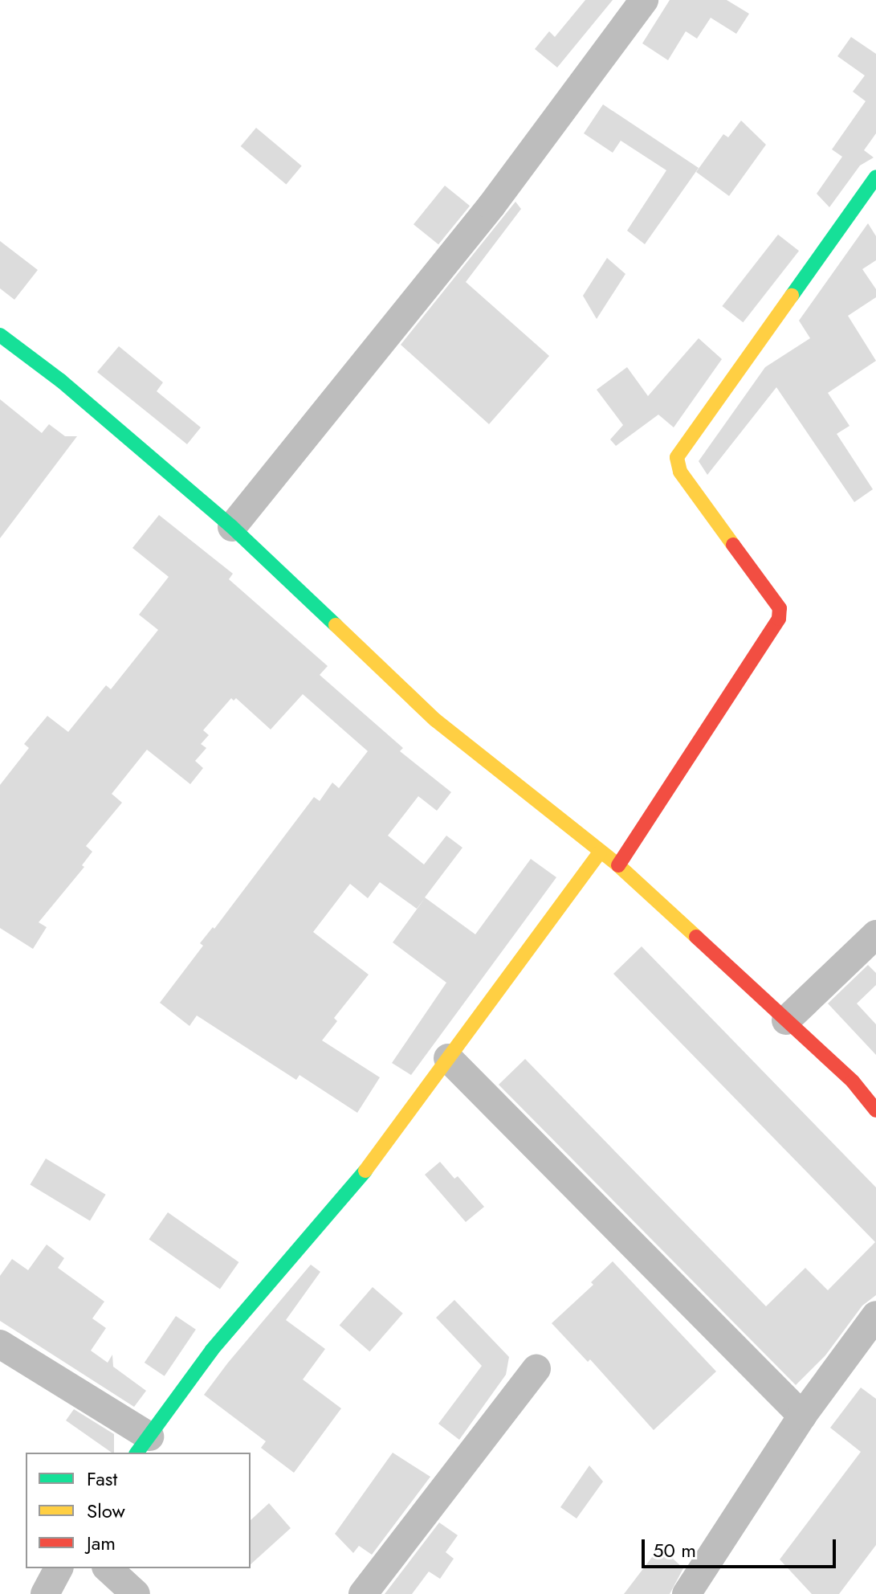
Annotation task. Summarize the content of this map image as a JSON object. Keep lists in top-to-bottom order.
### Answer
{
  "legend": ["Fast", "Slow", "Jam"],
  "scale_bar": "50 m"
}
